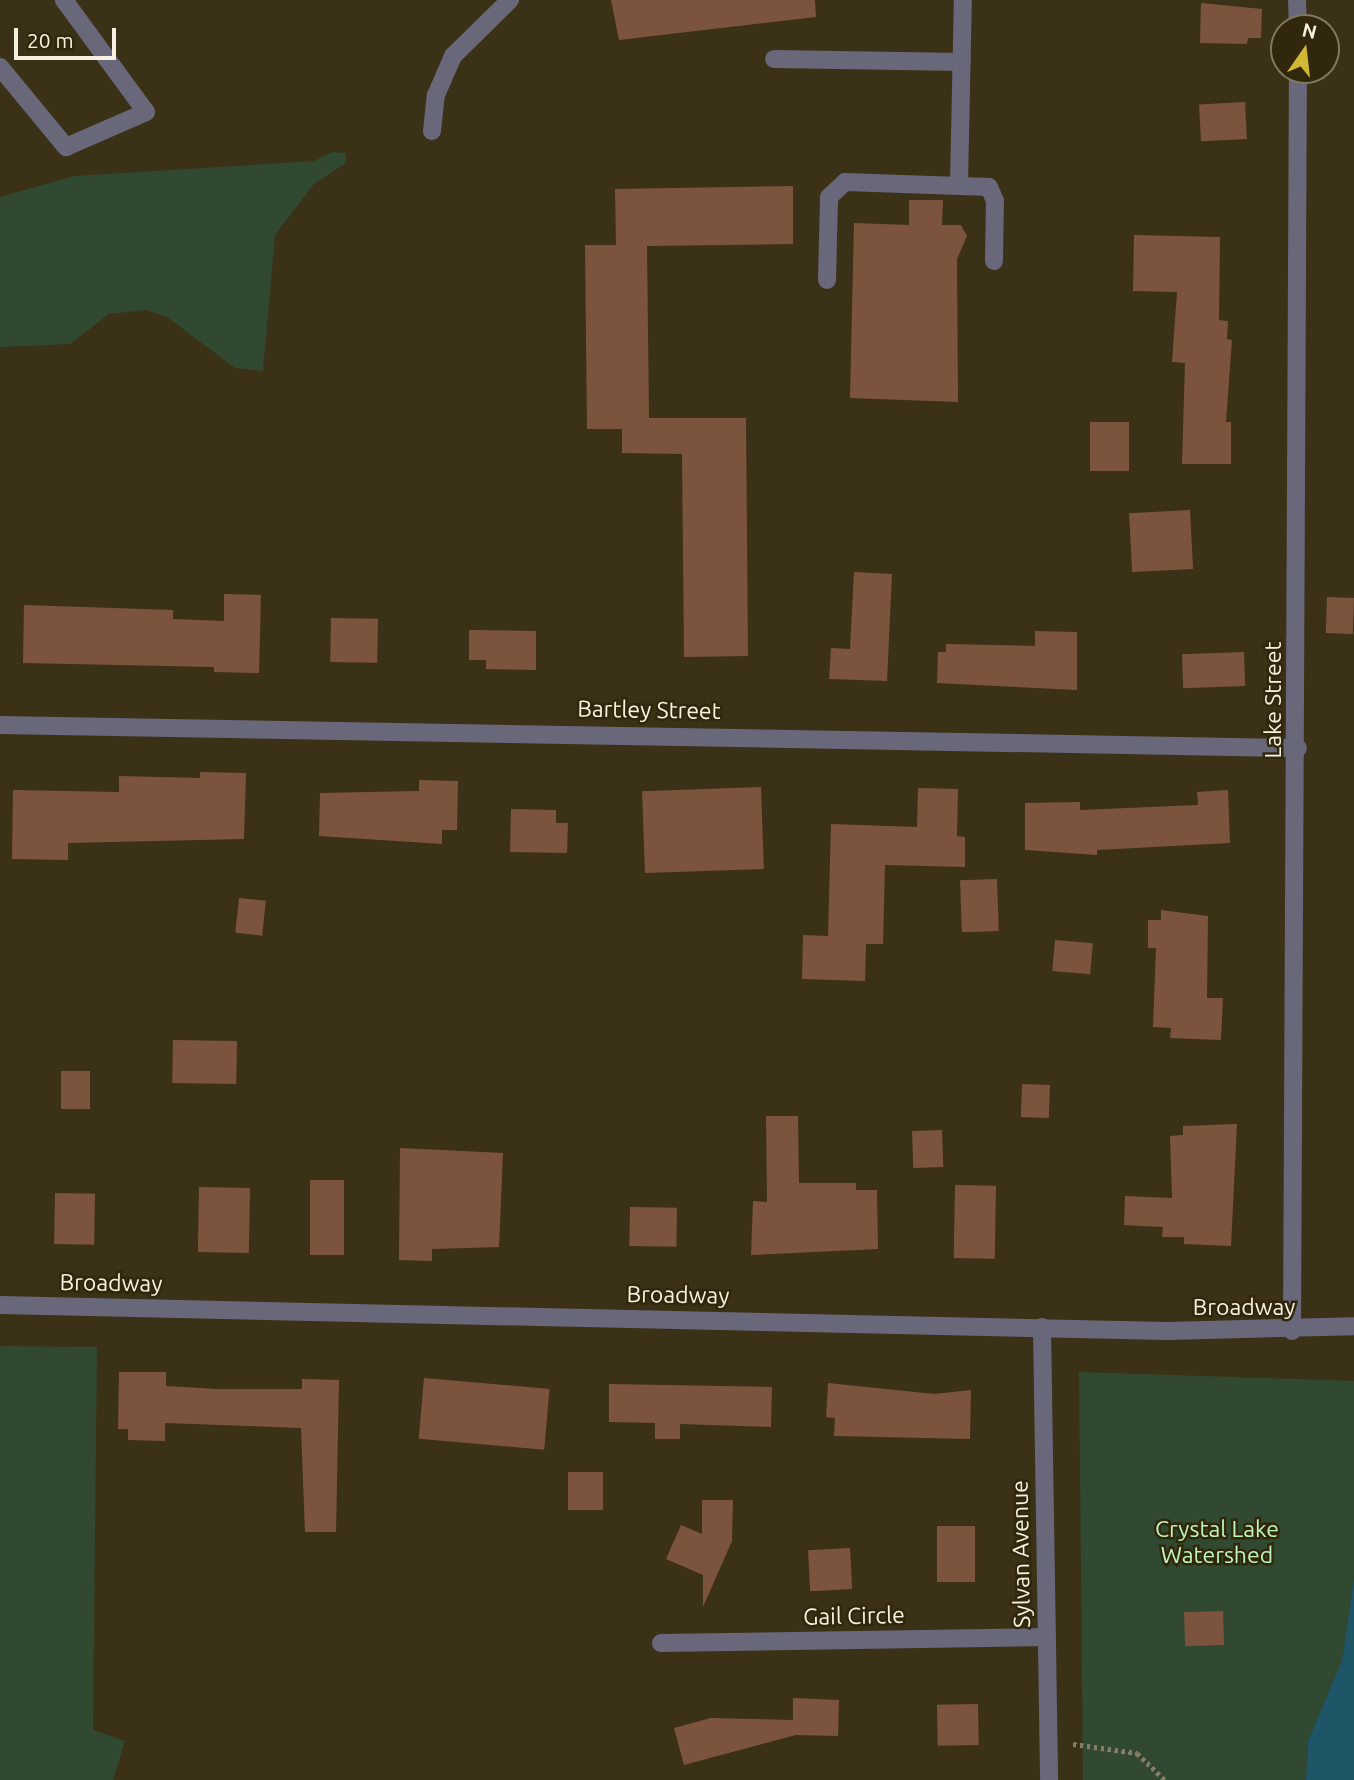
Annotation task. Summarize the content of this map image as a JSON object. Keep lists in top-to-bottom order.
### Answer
{
  "streets": {
    "street": [
      "Lake Street",
      "Bartley Street",
      "Broadway",
      "Sylvan Avenue",
      "Gail Circle"
    ]
  },
  "crossings": [
    ["Lake Street", "Bartley Street"],
    ["Lake Street", "Broadway"],
    ["Broadway", "Sylvan Avenue"],
    ["Sylvan Avenue", "Gail Circle"]
  ],
  "parks": ["Crystal Lake Watershed"],
  "scale_bar": "20 m",
  "north": "top"
}
